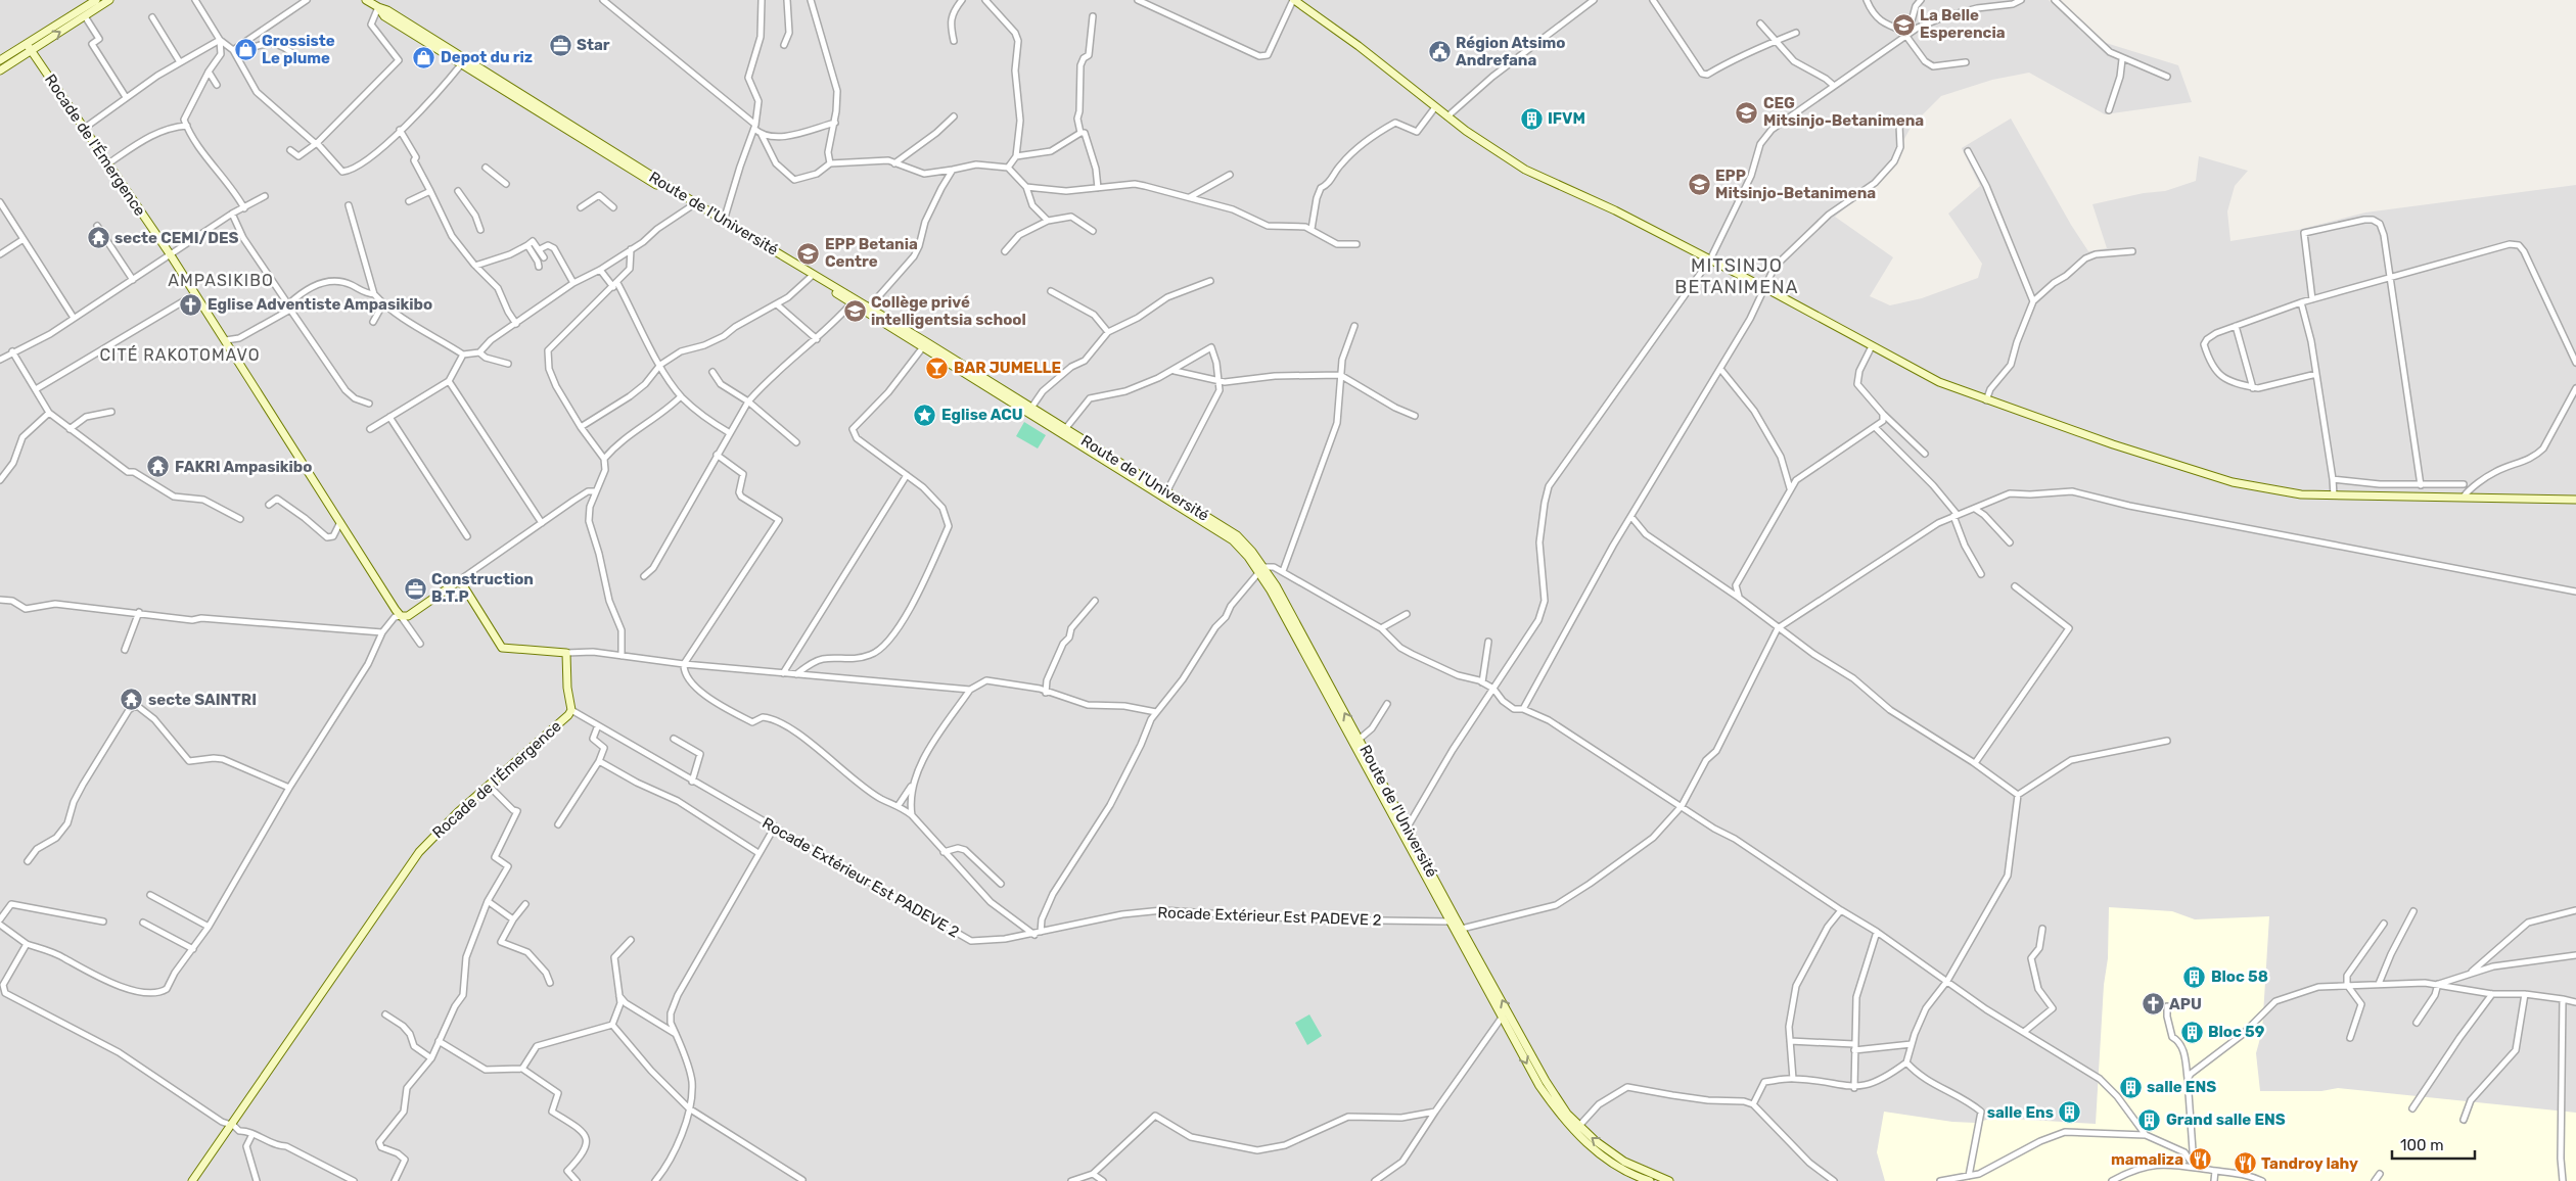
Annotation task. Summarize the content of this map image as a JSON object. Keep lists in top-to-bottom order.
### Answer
{
  "streets": {
    "main road": ["Rocade de l'Émergence", "Route de l'Université"],
    "street": ["Rocade Extérieur Est PADEVE 2"]
  },
  "crossings": [
    ["Rocade de l'Émergence", "Rocade Extérieur Est PADEVE 2"],
    ["Route de l'Université", "Rocade Extérieur Est PADEVE 2"]
  ],
  "districts": ["MITSINJO BETANIMENA", "AMPASIKIBO", "CITÉ RAKOTOMAVO"],
  "places": {
    "school or university": [
      "La Belle Esperencia",
      "CEG Mitsinjo-Betanimena",
      "EPP Mitsinjo-Betanimena",
      "EPP Betania Centre",
      "Collège privé intelligentsia school"
    ],
    "office": ["Star", "Construction B.T.P"],
    "shop": ["Grossiste Le plume", "Depot du riz"],
    "public building": ["Région Atsimo Andrefana"],
    "building": [
      "IFVM",
      "Bloc 58",
      "Bloc 59",
      "salle ENS",
      "salle Ens",
      "Grand salle ENS"
    ],
    "temple": ["secte CEMI/DES", "FAKRI Ampasikibo", "secte SAINTRI"],
    "church": ["Eglise Adventiste Ampasikibo", "APU"],
    "bar": ["BAR JUMELLE"],
    "place": ["Eglise ACU"],
    "restaurant": ["mamaliza", "Tandroy lahy"]
  },
  "scale_bar": "100 m"
}
